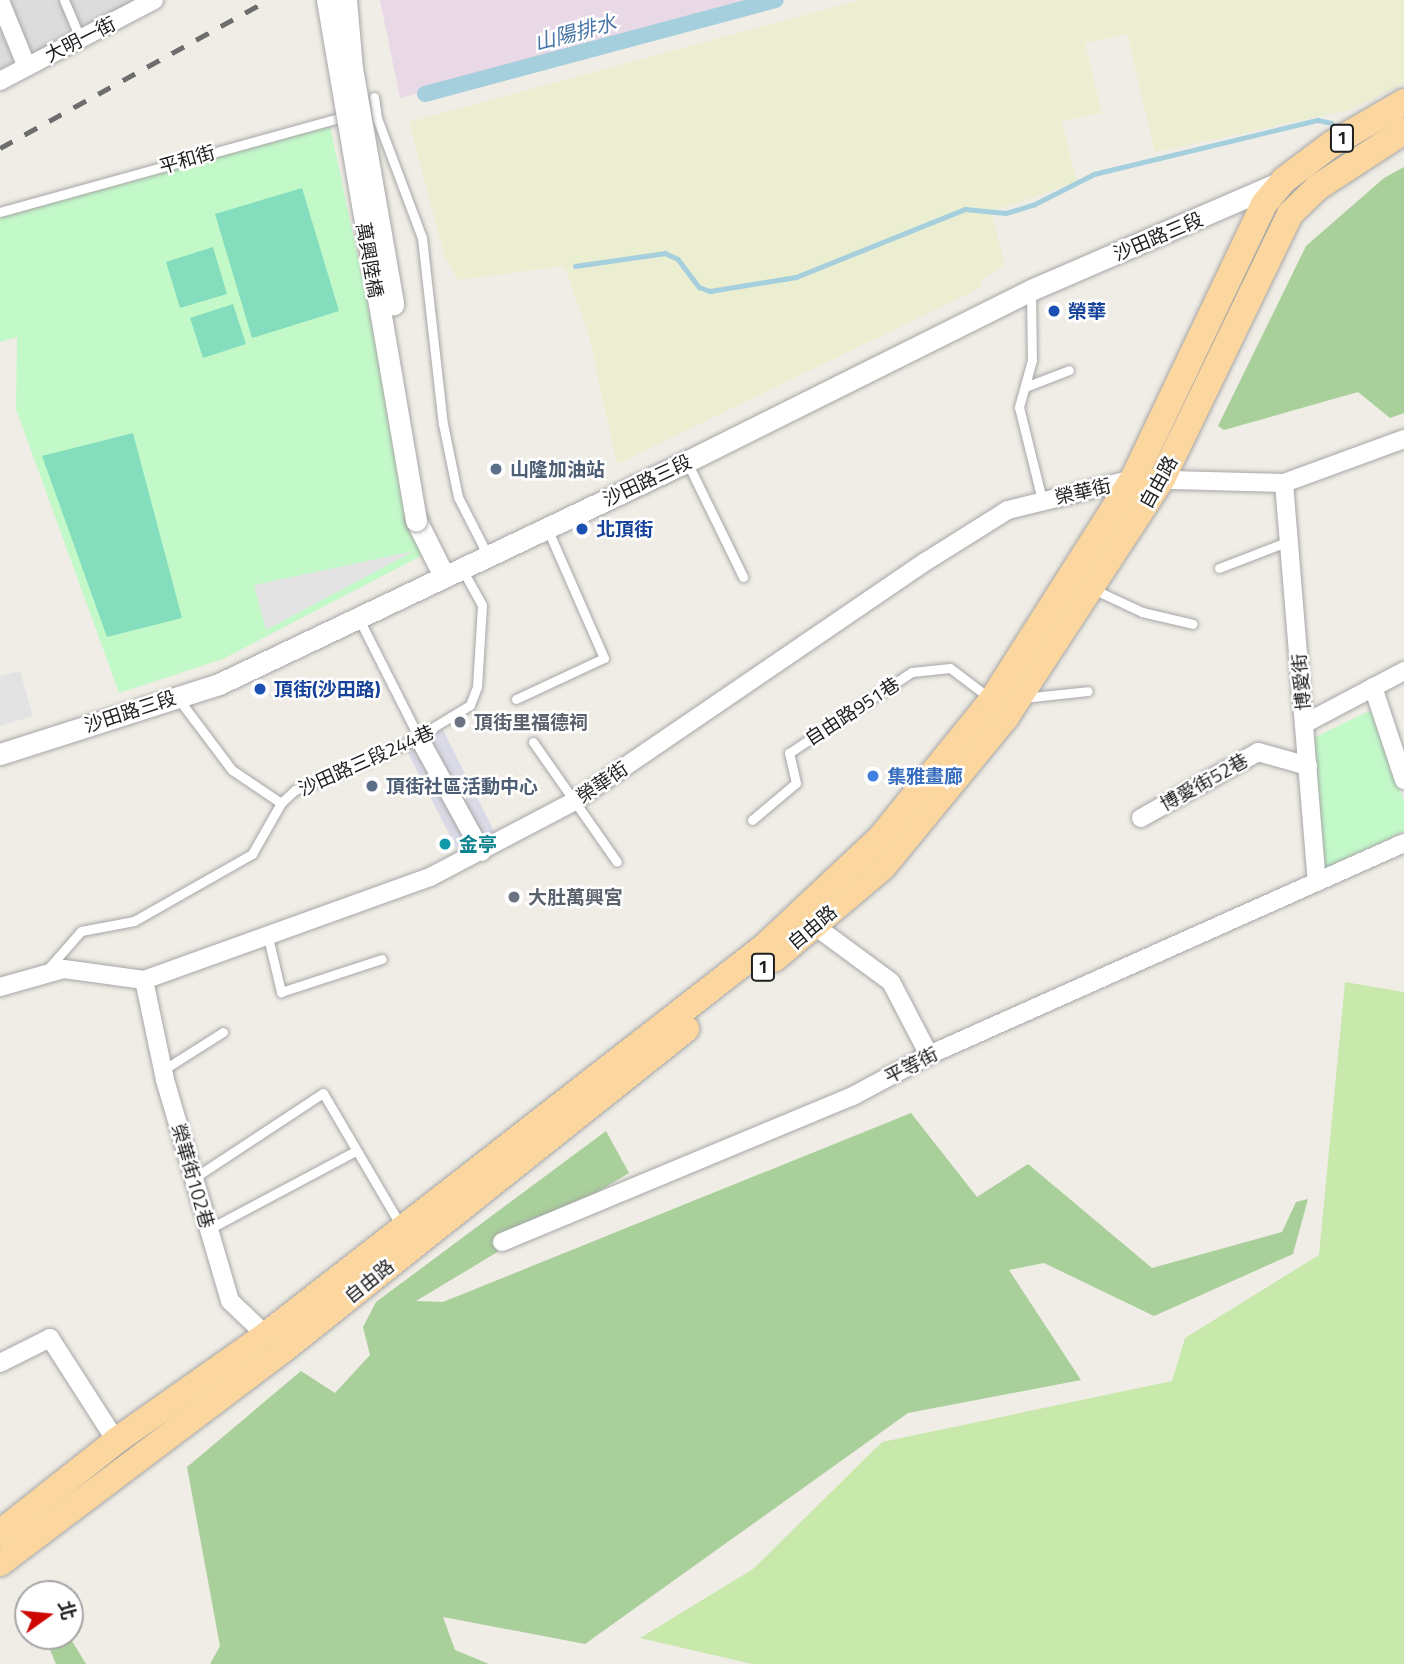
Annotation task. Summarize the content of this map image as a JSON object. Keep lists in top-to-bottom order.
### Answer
{
  "streets": {
    "main road": ["1", "沙田路三段", "自由路"],
    "street": [
      "大明一街",
      "萬興陸橋",
      "榮華街",
      "博愛街",
      "博愛街52巷",
      "平等街",
      "榮華街102巷"
    ],
    "lane": ["平和街", "自由路951巷", "沙田路三段244巷"]
  },
  "crossings": [
    ["1", "自由路"],
    ["沙田路三段", "自由路"],
    ["沙田路三段", "沙田路三段244巷"],
    ["自由路", "榮華街"],
    ["自由路", "自由路951巷"],
    ["自由路", "榮華街102巷"],
    ["榮華街", "博愛街"],
    ["榮華街", "榮華街102巷"],
    ["博愛街", "博愛街52巷"],
    ["博愛街", "平等街"]
  ],
  "water": ["山陽排水"],
  "places": [
    "榮華",
    "山隆加油站",
    "北頂街",
    "頂街(沙田路)",
    "頂街里福德祠",
    "集雅畫廊",
    "頂街社區活動中心",
    "金亭",
    "大肚萬興宮"
  ],
  "north": "right"
}
